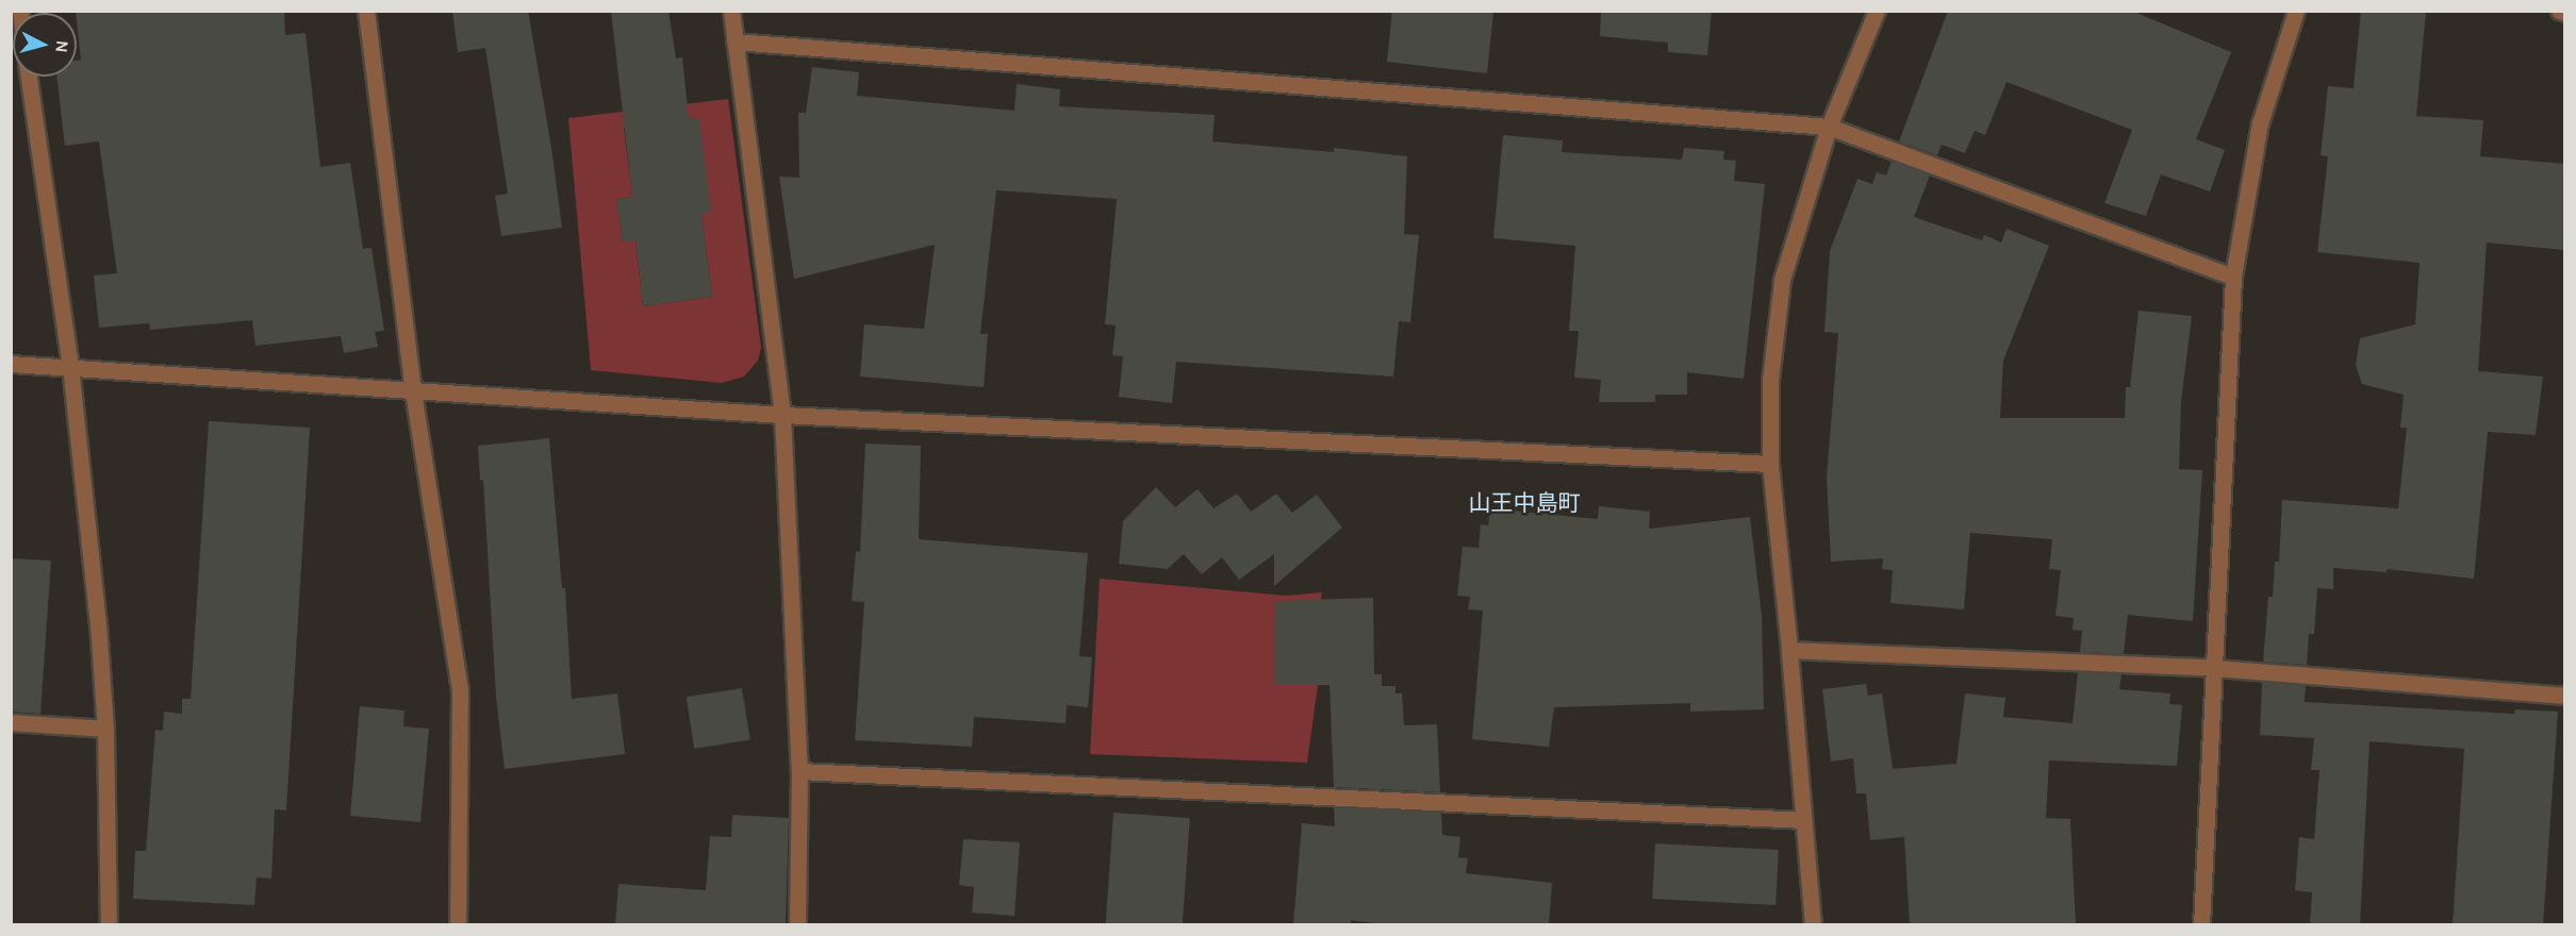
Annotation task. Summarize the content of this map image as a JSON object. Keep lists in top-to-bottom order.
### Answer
{
  "districts": ["山王中島町"],
  "north": "right"
}
